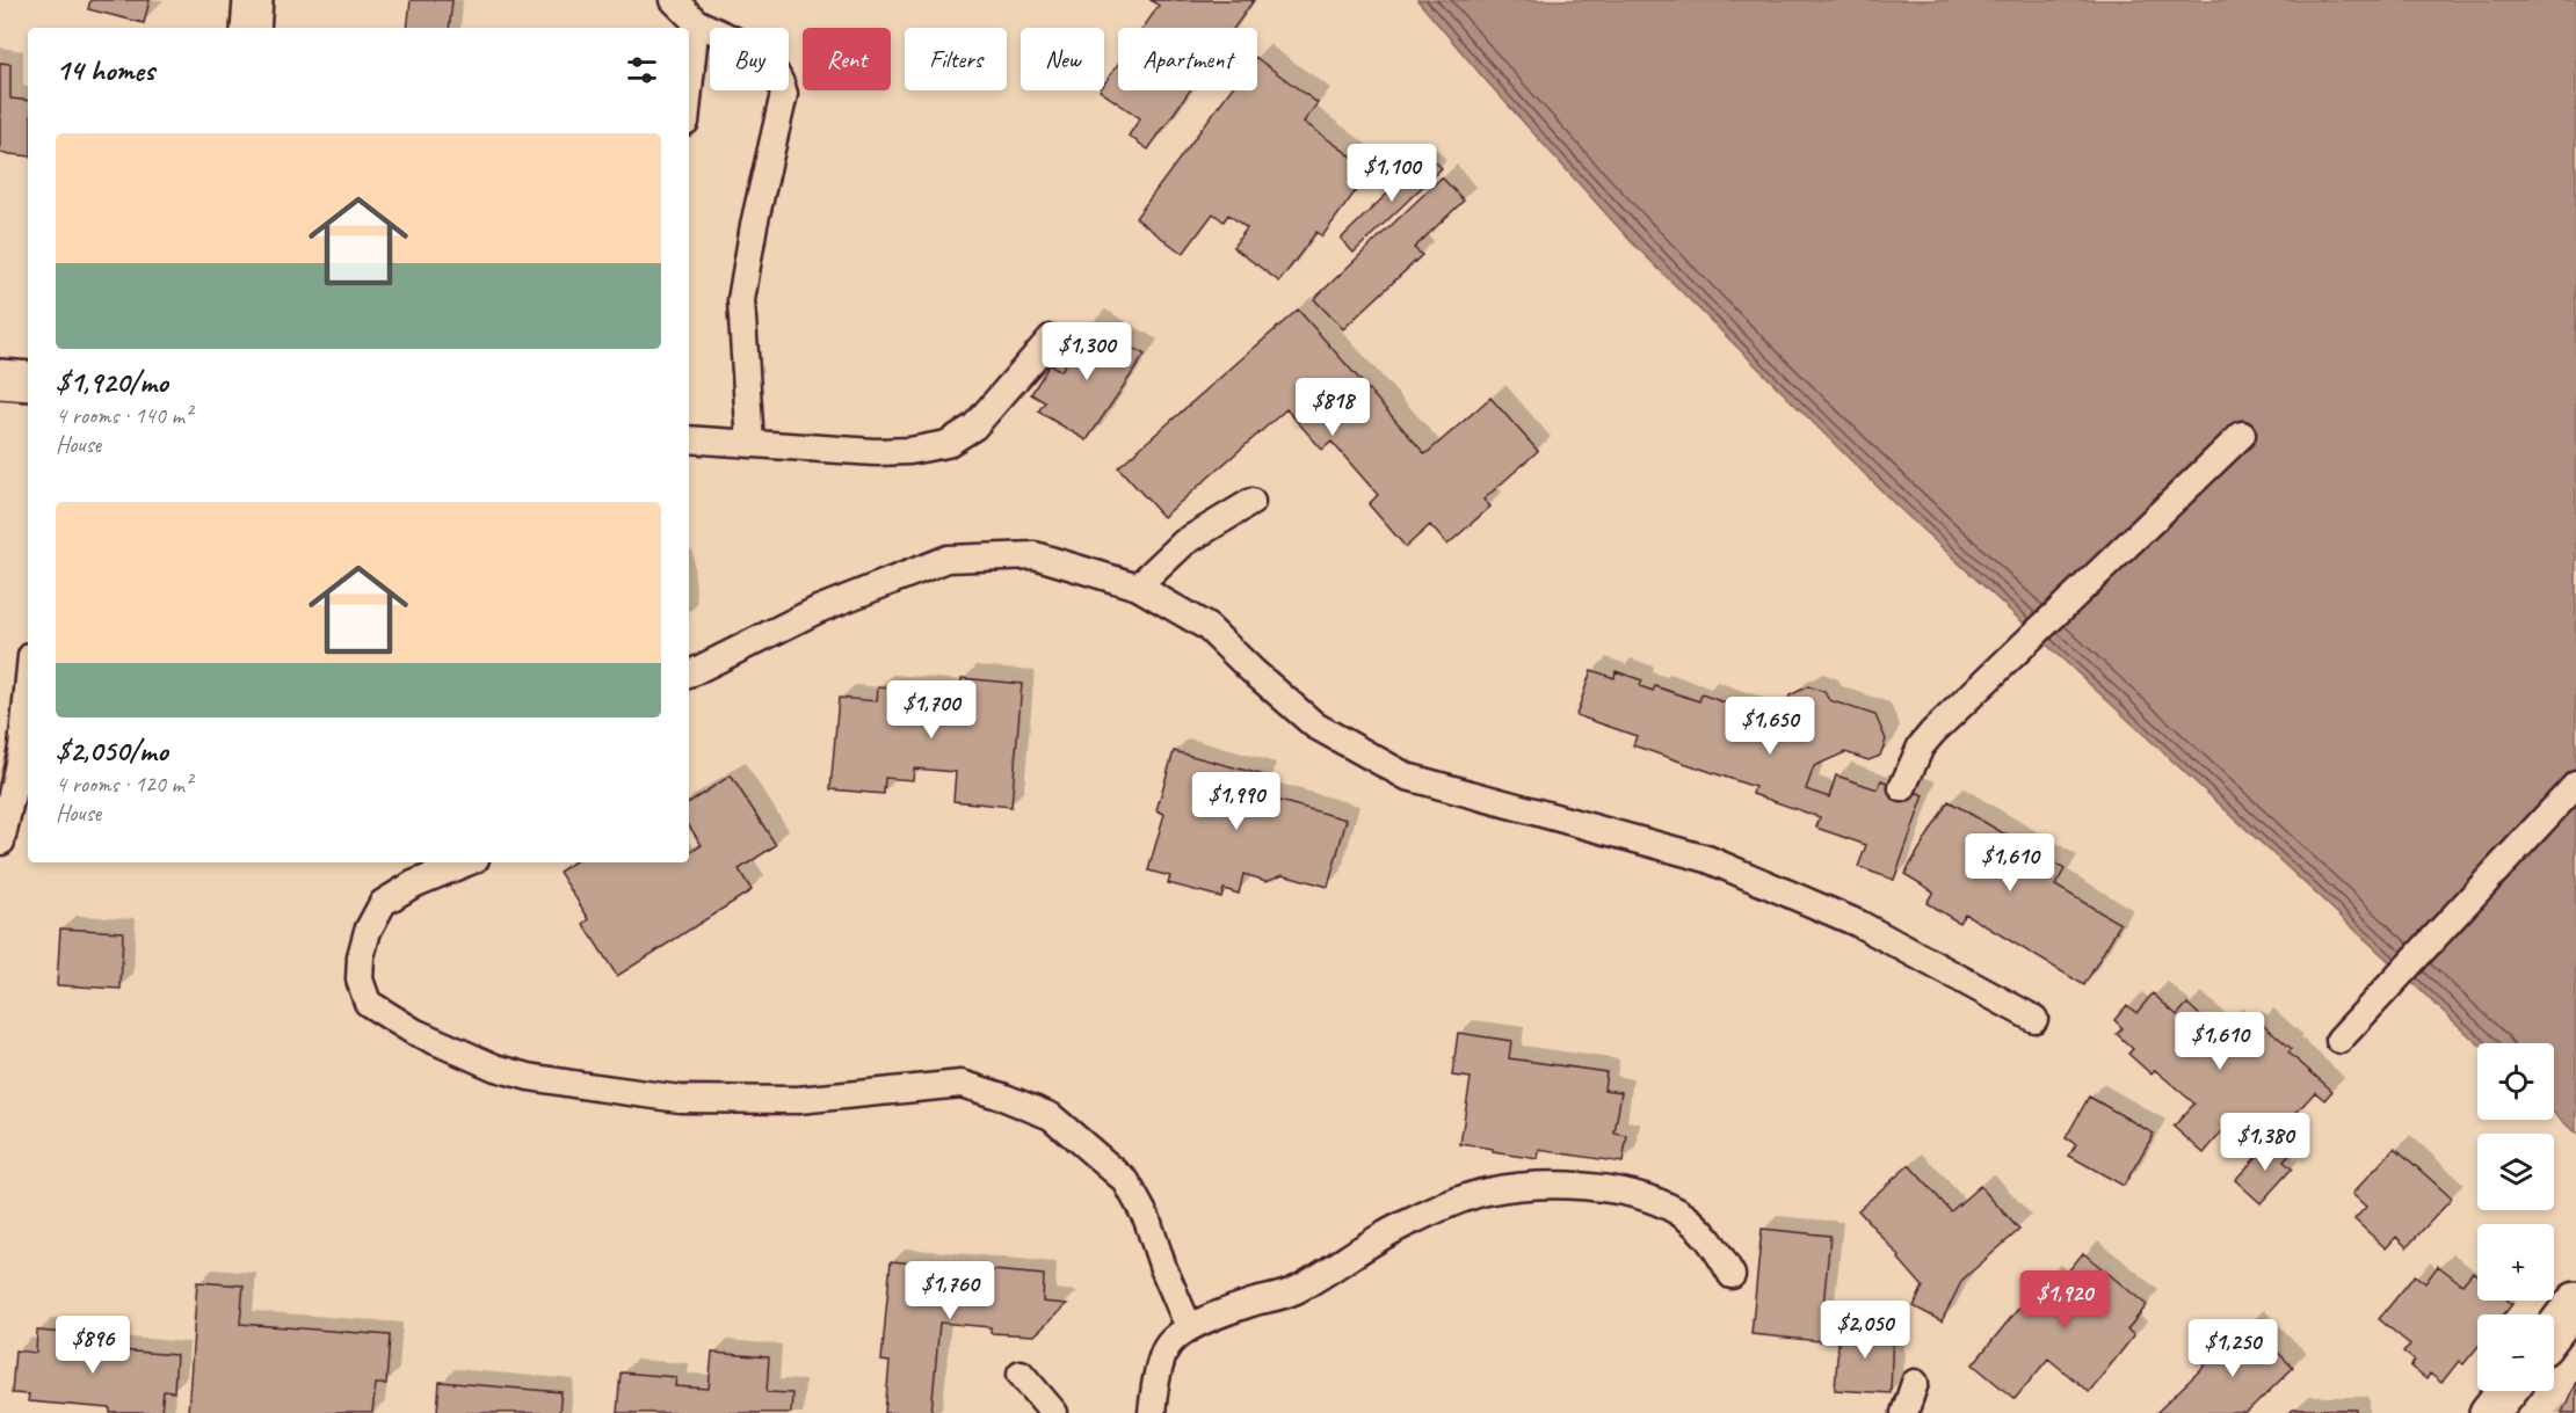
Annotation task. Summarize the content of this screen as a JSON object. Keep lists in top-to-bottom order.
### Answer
{
  "page": {
    "chip": [
      "Buy",
      "Rent",
      "Filters",
      "New",
      "Apartment"
    ],
    "heading": "14 homes",
    "list": [
      {
        "name": "$1,920/mo",
        "note": "4 rooms · 140 m² · House"
      },
      {
        "name": "$2,050/mo",
        "note": "4 rooms · 120 m² · House"
      }
    ],
    "price": [
      "$1,100",
      "$1,300",
      "$818",
      "$1,700",
      "$1,650",
      "$1,990",
      "$1,610",
      "$1,610",
      "$1,380",
      "$1,760",
      "$1,920",
      "$2,050",
      "$896",
      "$1,250"
    ],
    "map_buttons": ["+", "−"]
  }
}
